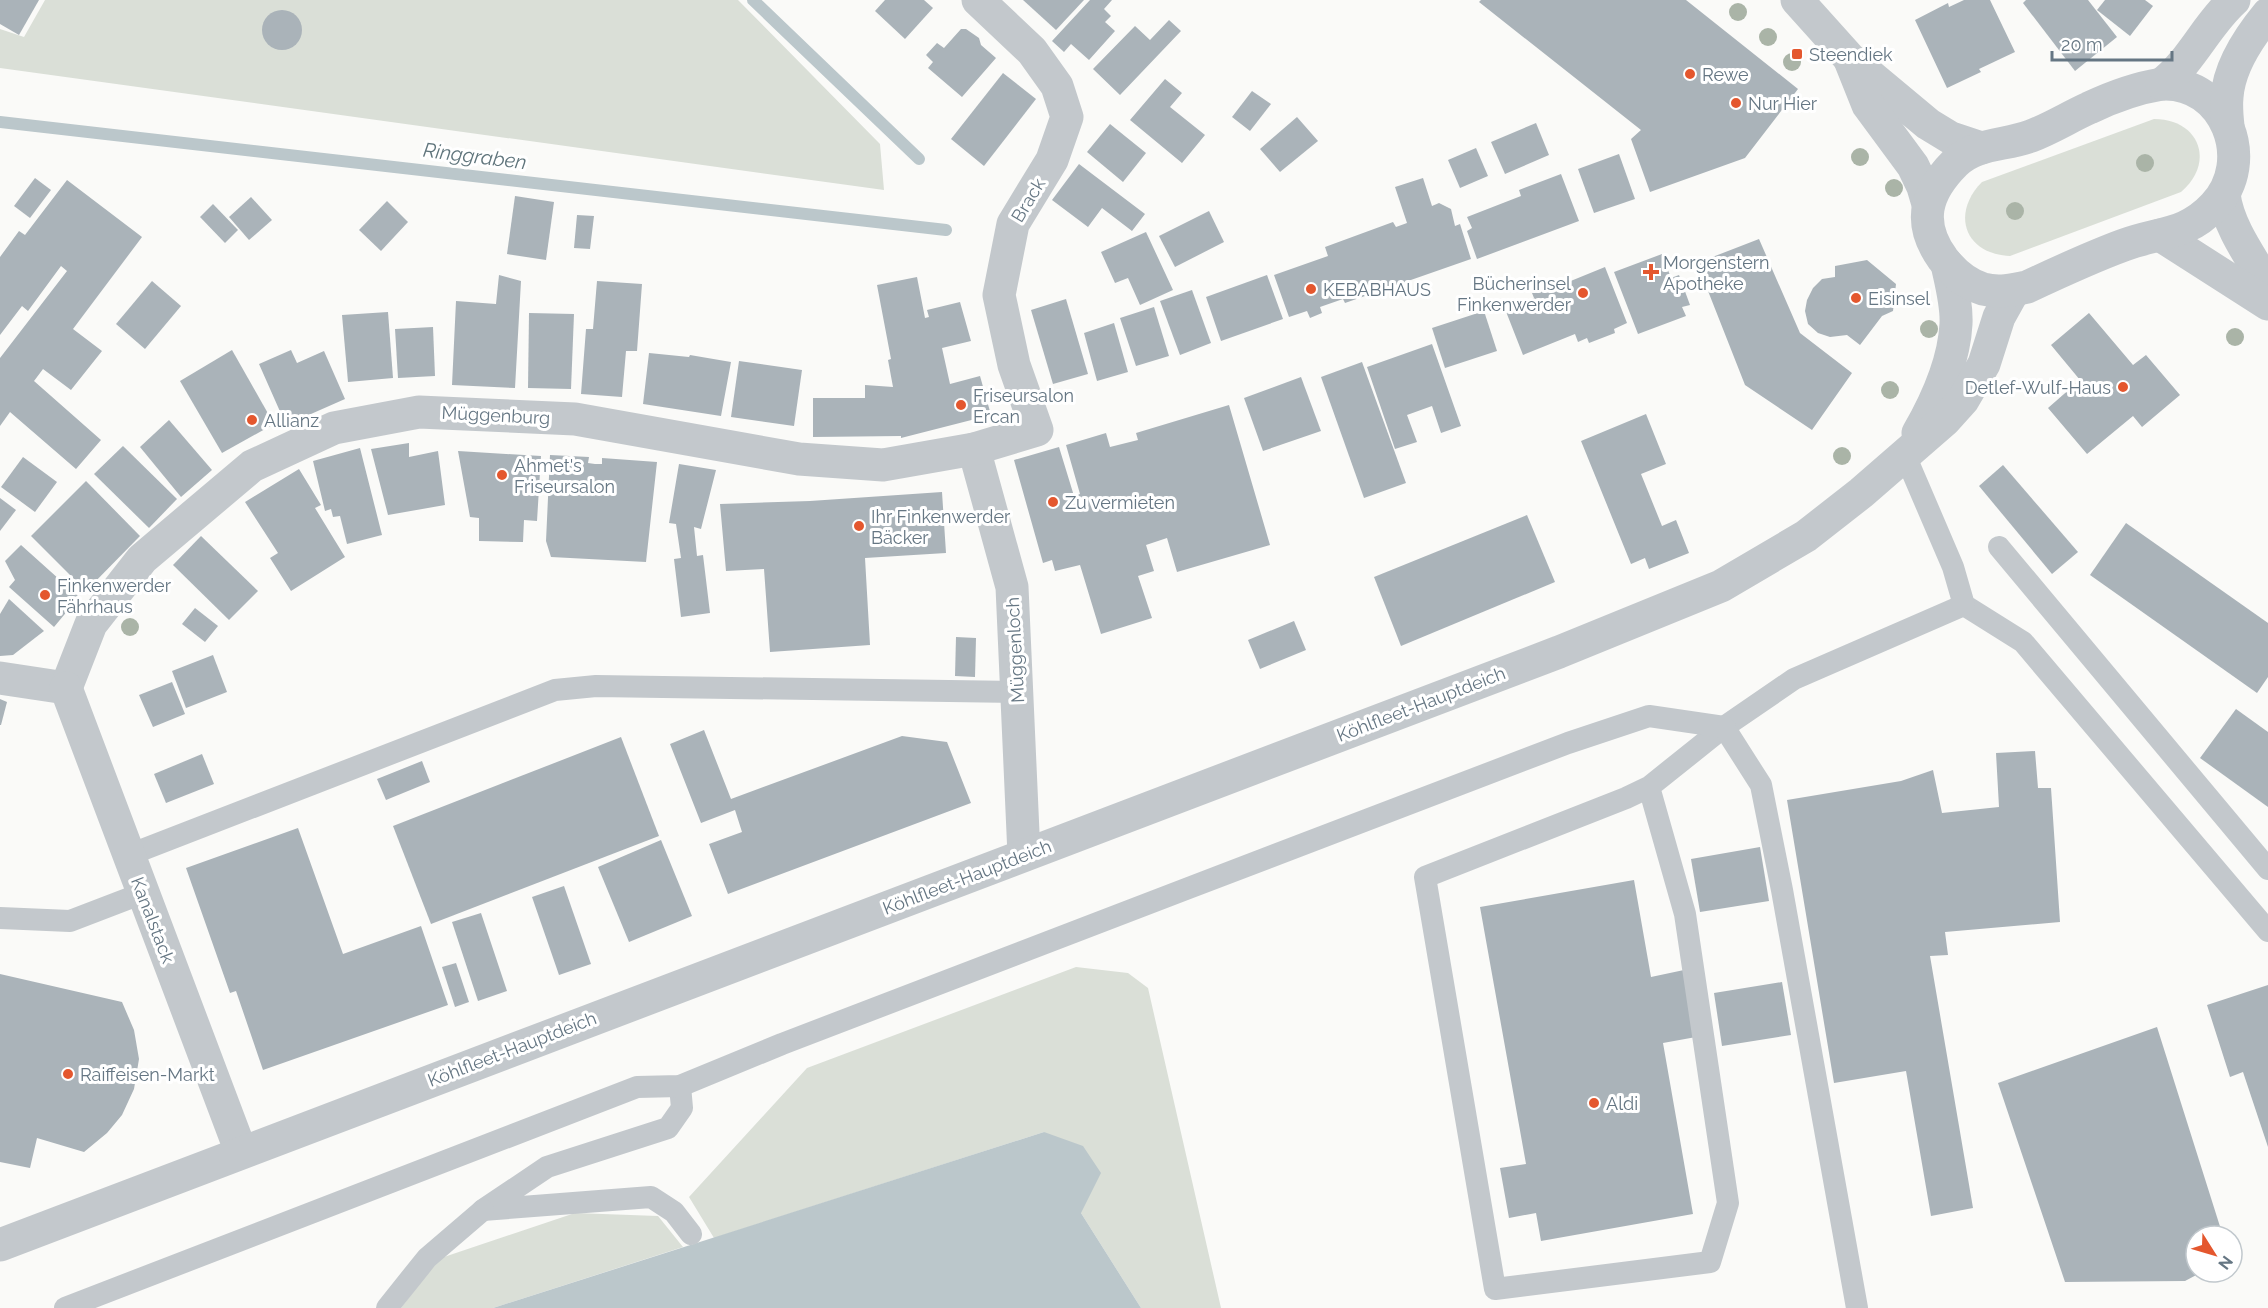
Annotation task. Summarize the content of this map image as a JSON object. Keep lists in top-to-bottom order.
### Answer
{
  "streets": {
    "street": [
      "Brack",
      "Müggenburg",
      "Müggenloch",
      "Köhlfleet-Hauptdeich",
      "Kanalstack"
    ]
  },
  "crossings": [
    ["Brack", "Müggenburg"],
    ["Müggenburg", "Müggenloch"],
    ["Müggenburg", "Kanalstack"],
    ["Müggenloch", "Köhlfleet-Hauptdeich"],
    ["Köhlfleet-Hauptdeich", "Kanalstack"]
  ],
  "water": ["Ringgraben"],
  "places": {
    "transit": ["Steendiek"],
    "other": [
      "Rewe",
      "Nur Hier",
      "KEBABHAUS",
      "Bücherinsel Finkenwerder",
      "Eisinsel",
      "Detlef-Wulf-Haus",
      "Friseursalon Ercan",
      "Allianz",
      "Ahmet's Friseursalon",
      "Zu vermieten",
      "Ihr Finkenwerder Bäcker",
      "Finkenwerder Fährhaus",
      "Raiffeisen-Markt",
      "Aldi"
    ],
    "health": ["Morgenstern Apotheke"]
  },
  "scale_bar": "20 m",
  "north": "bottom right"
}
